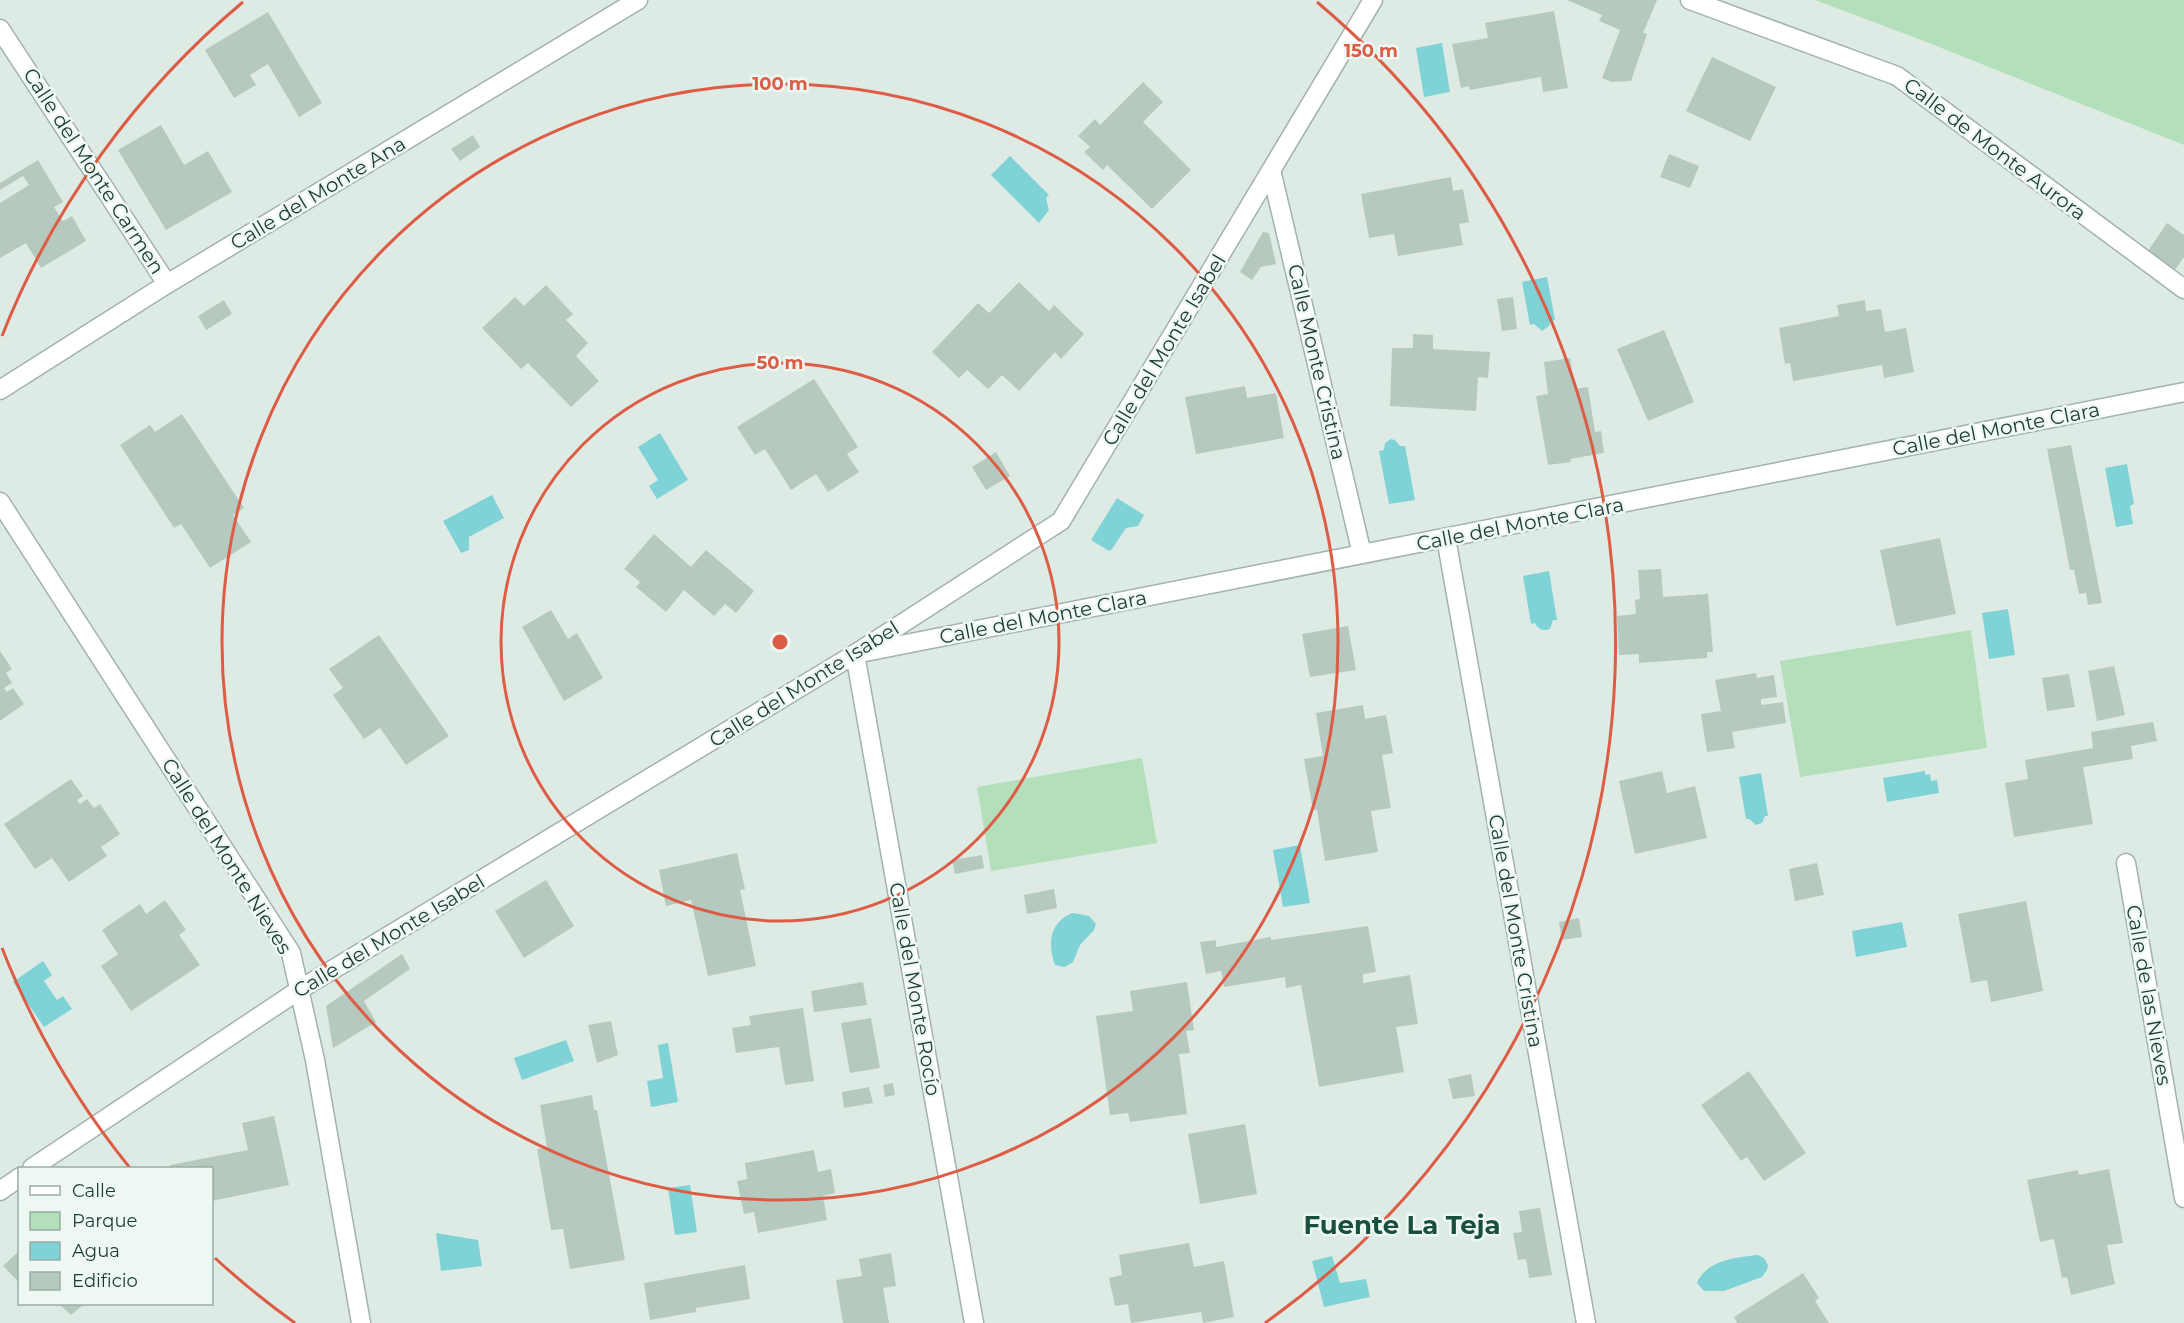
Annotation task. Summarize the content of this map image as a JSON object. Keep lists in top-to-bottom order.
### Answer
{
  "streets": {
    "street": [
      "Calle de Monte Aurora",
      "Calle del Monte Carmen",
      "Calle del Monte Ana",
      "Calle del Monte Isabel",
      "Calle Monte Cristina",
      "Calle del Monte Clara",
      "Calle del Monte Nieves",
      "Calle del Monte Cristina",
      "Calle del Monte Rocío",
      "Calle de las Nieves"
    ]
  },
  "crossings": [
    ["Calle del Monte Carmen", "Calle del Monte Ana"],
    ["Calle del Monte Isabel", "Calle Monte Cristina"],
    ["Calle del Monte Isabel", "Calle del Monte Clara"],
    ["Calle del Monte Isabel", "Calle del Monte Nieves"],
    ["Calle del Monte Isabel", "Calle del Monte Rocío"],
    ["Calle Monte Cristina", "Calle del Monte Clara"],
    ["Calle del Monte Clara", "Calle del Monte Cristina"],
    ["Calle del Monte Clara", "Calle del Monte Rocío"]
  ],
  "districts": ["Fuente La Teja"],
  "legend": [
    "Calle",
    "Parque",
    "Agua",
    "Edificio"
  ],
  "rings": ["150 m", "100 m", "50 m"]
}
